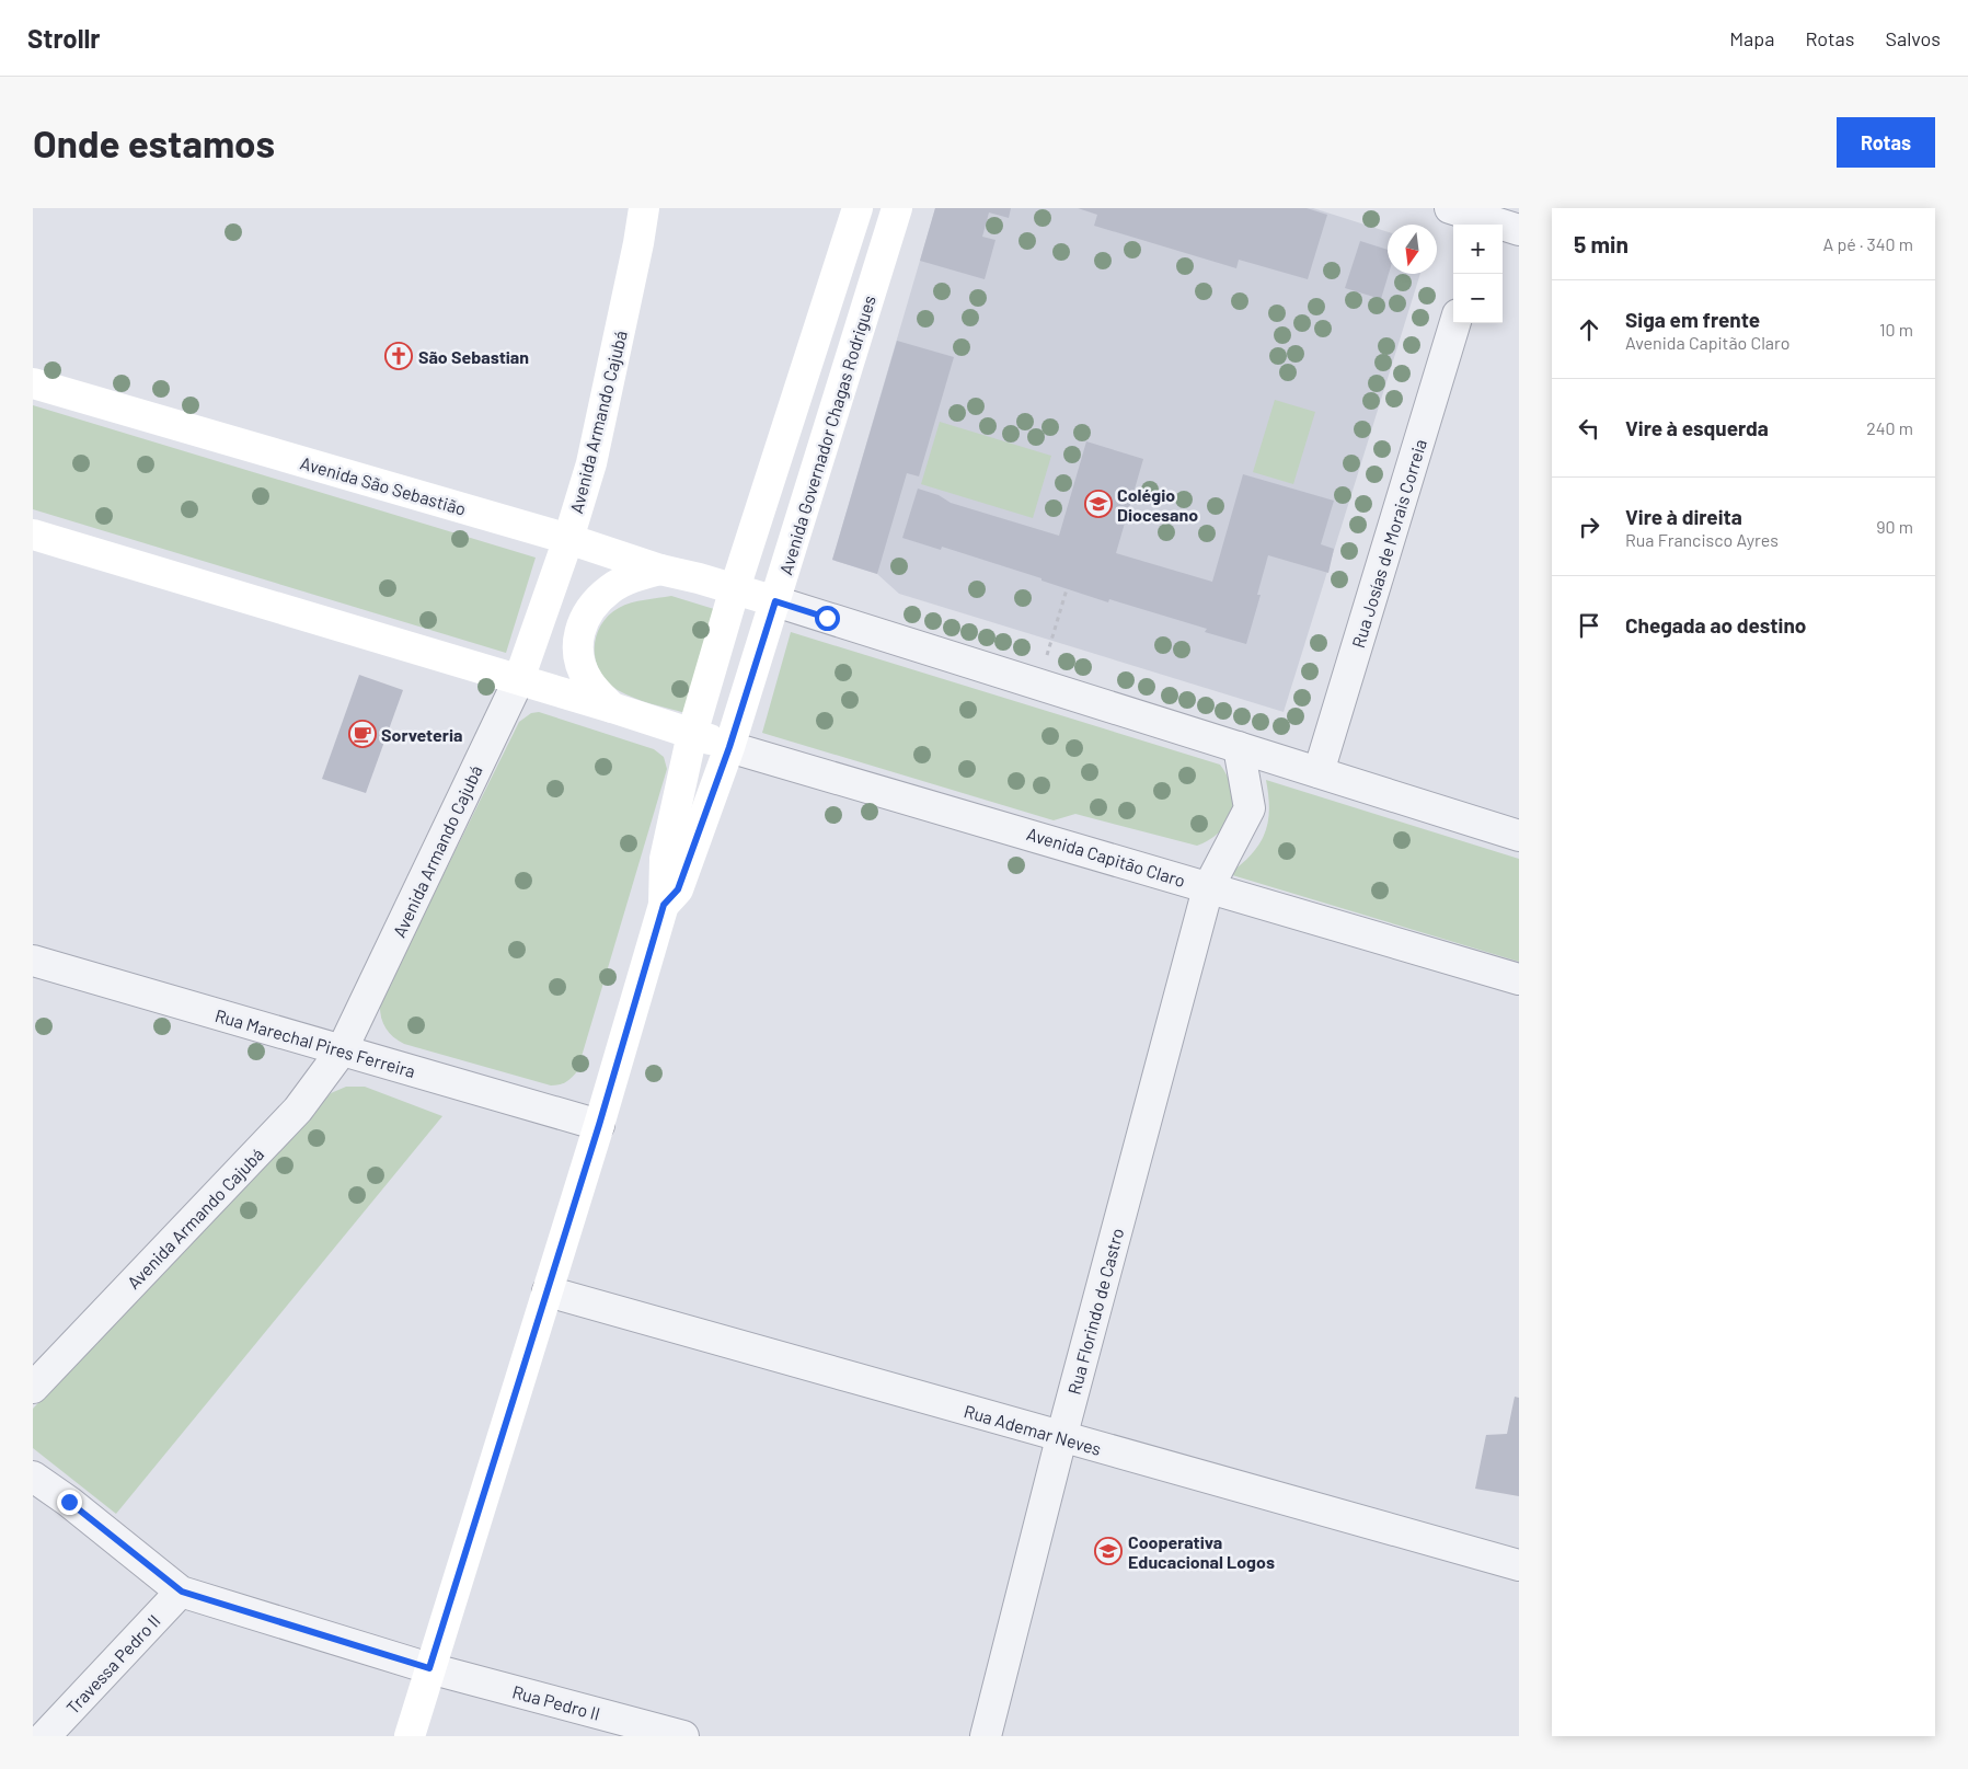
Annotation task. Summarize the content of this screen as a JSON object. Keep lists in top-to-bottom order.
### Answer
{
  "streets": {
    "main road": [
      "Avenida Armando Cajubá",
      "Avenida Governador Chagas Rodrigues",
      "Avenida São Sebastião",
      "Avenida Capitão Claro"
    ],
    "street": [
      "Rua Josías de Morais Correia",
      "Rua Marechal Pires Ferreira",
      "Rua Florindo de Castro",
      "Rua Ademar Neves",
      "Travessa Pedro II",
      "Rua Pedro II"
    ]
  },
  "crossings": [
    ["Avenida Armando Cajubá", "Avenida São Sebastião"],
    ["Avenida Armando Cajubá", "Rua Marechal Pires Ferreira"],
    ["Avenida Governador Chagas Rodrigues", "Avenida São Sebastião"],
    ["Avenida Governador Chagas Rodrigues", "Avenida Capitão Claro"],
    ["Avenida Governador Chagas Rodrigues", "Rua Marechal Pires Ferreira"],
    ["Avenida Governador Chagas Rodrigues", "Rua Ademar Neves"],
    ["Avenida Governador Chagas Rodrigues", "Rua Pedro II"],
    ["Avenida São Sebastião", "Avenida Capitão Claro"],
    ["Avenida Capitão Claro", "Rua Florindo de Castro"],
    ["Rua Florindo de Castro", "Rua Ademar Neves"],
    ["Travessa Pedro II", "Rua Pedro II"]
  ],
  "places": {
    "church": ["São Sebastian"],
    "school or university": ["Colégio Diocesano", "Cooperativa Educacional Logos"],
    "cafe": ["Sorveteria"]
  },
  "north": "bottom",
  "page": {
    "header": "Strollr",
    "nav": ["Mapa", "Rotas", "Salvos"],
    "buttons": "Rotas",
    "title": "Onde estamos",
    "heading": ["5 min", "A pé · 340 m"],
    "map_buttons": ["+", "−"],
    "list": [
      ["Siga em frente", "Avenida Capitão Claro", "10 m"],
      ["Vire à esquerda", "240 m"],
      ["Vire à direita", "Rua Francisco Ayres", "90 m"],
      "Chegada ao destino"
    ]
  }
}
